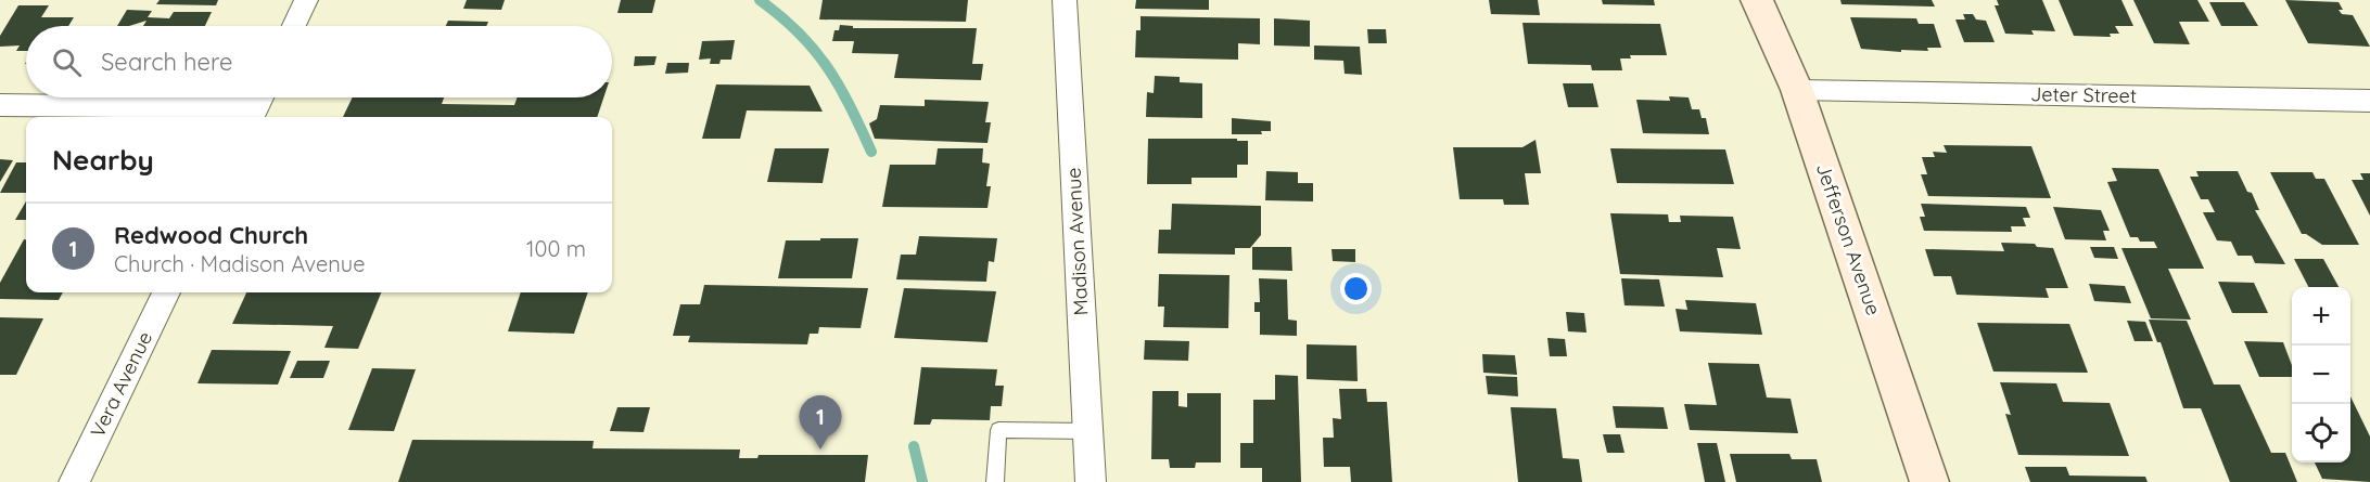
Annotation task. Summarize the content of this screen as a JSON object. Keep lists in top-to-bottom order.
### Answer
{
  "streets": {
    "main road": ["Jefferson Avenue"],
    "street": ["Jeter Street", "Madison Avenue", "Vera Avenue"]
  },
  "crossings": [
    ["Jeter Street", "Jefferson Avenue"]
  ],
  "page": {
    "search": "Search here",
    "heading": "Nearby",
    "list": [
      {
        "mark": "1",
        "name": "Redwood Church",
        "note": "Church · Madison Avenue",
        "value": "100 m"
      }
    ],
    "map_buttons": ["+", "−"],
    "pins": "1"
  }
}
